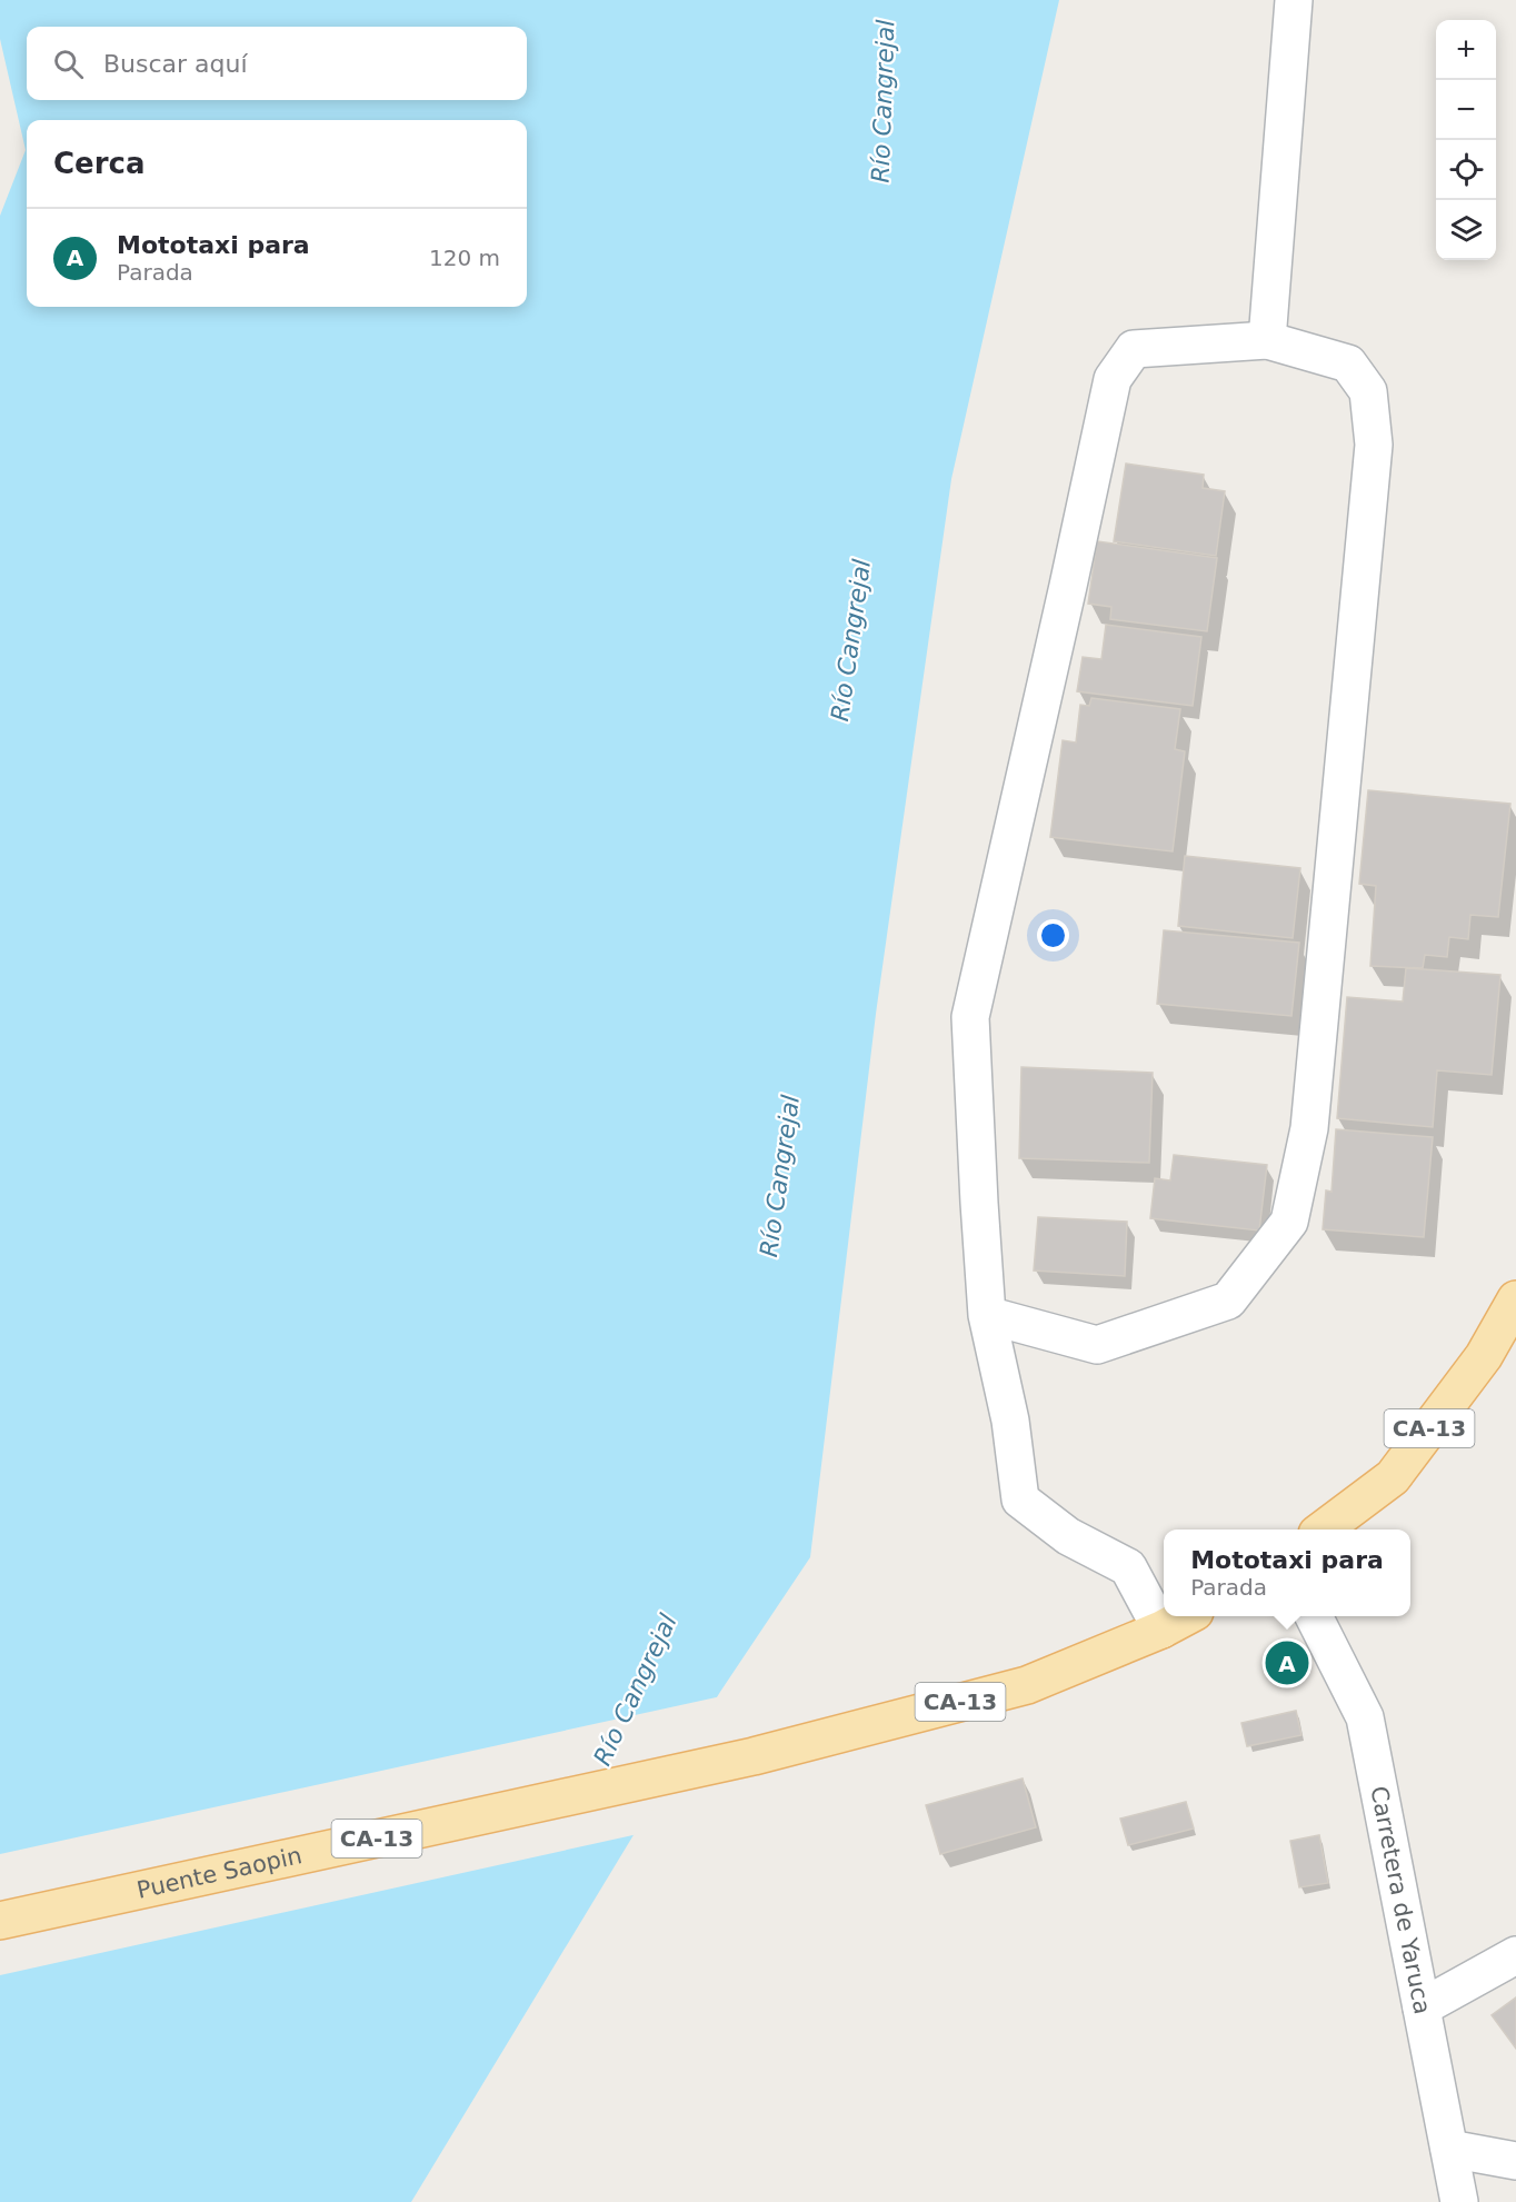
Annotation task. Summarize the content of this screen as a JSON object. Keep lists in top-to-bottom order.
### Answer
{
  "streets": {
    "main road": ["CA-13", "Puente Saopin"],
    "street": ["Carretera de Yaruca"]
  },
  "crossings": [
    ["CA-13", "Puente Saopin"]
  ],
  "water": ["Río Cangrejal"],
  "page": {
    "map_buttons": ["+", "−"],
    "search": "Buscar aquí",
    "heading": "Cerca",
    "list": [
      {
        "mark": "A",
        "name": "Mototaxi para",
        "note": "Parada",
        "value": "120 m"
      }
    ],
    "popup": ["Mototaxi para", "Parada"],
    "pins": "A"
  }
}
